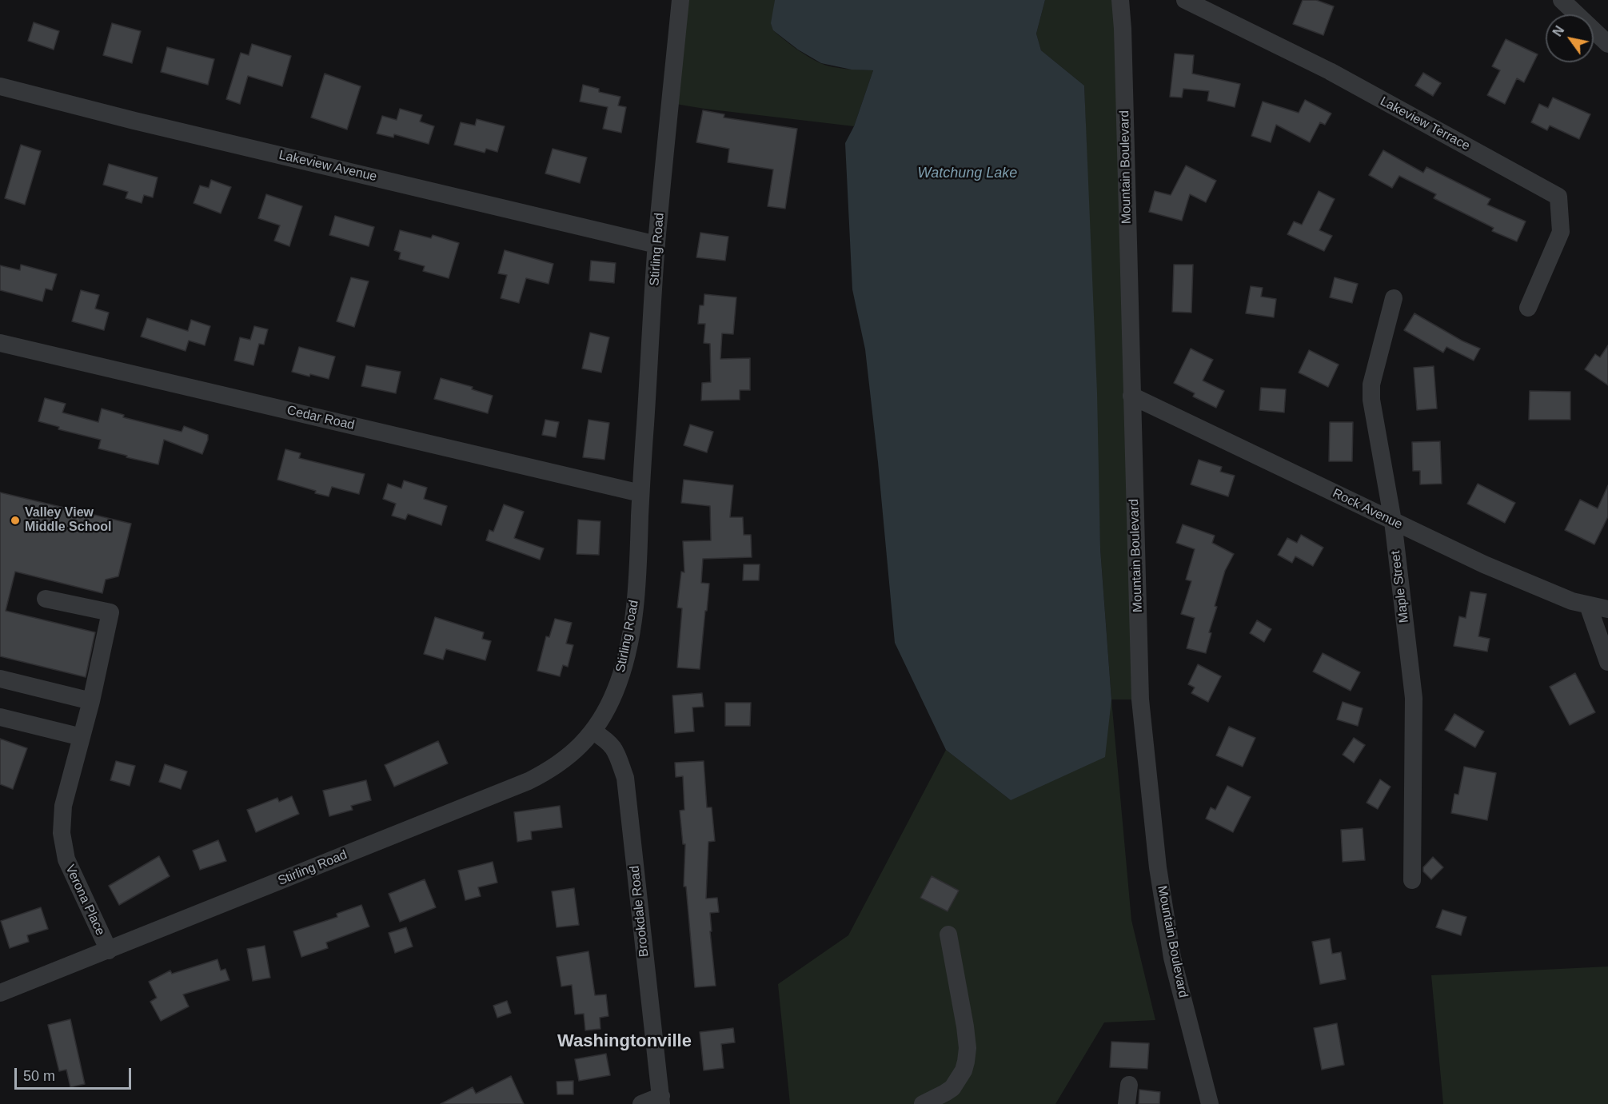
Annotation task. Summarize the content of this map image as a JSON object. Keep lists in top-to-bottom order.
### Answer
{
  "streets": {
    "street": [
      "Lakeview Terrace",
      "Lakeview Avenue",
      "Mountain Boulevard",
      "Stirling Road",
      "Cedar Road",
      "Rock Avenue",
      "Maple Street",
      "Verona Place",
      "Brookdale Road"
    ]
  },
  "crossings": [
    ["Lakeview Avenue", "Stirling Road"],
    ["Mountain Boulevard", "Rock Avenue"],
    ["Stirling Road", "Cedar Road"],
    ["Stirling Road", "Verona Place"],
    ["Stirling Road", "Brookdale Road"],
    ["Rock Avenue", "Maple Street"]
  ],
  "districts": ["Washingtonville"],
  "water": ["Watchung Lake"],
  "places": ["Valley View Middle School"],
  "scale_bar": "50 m",
  "north": "top left"
}
